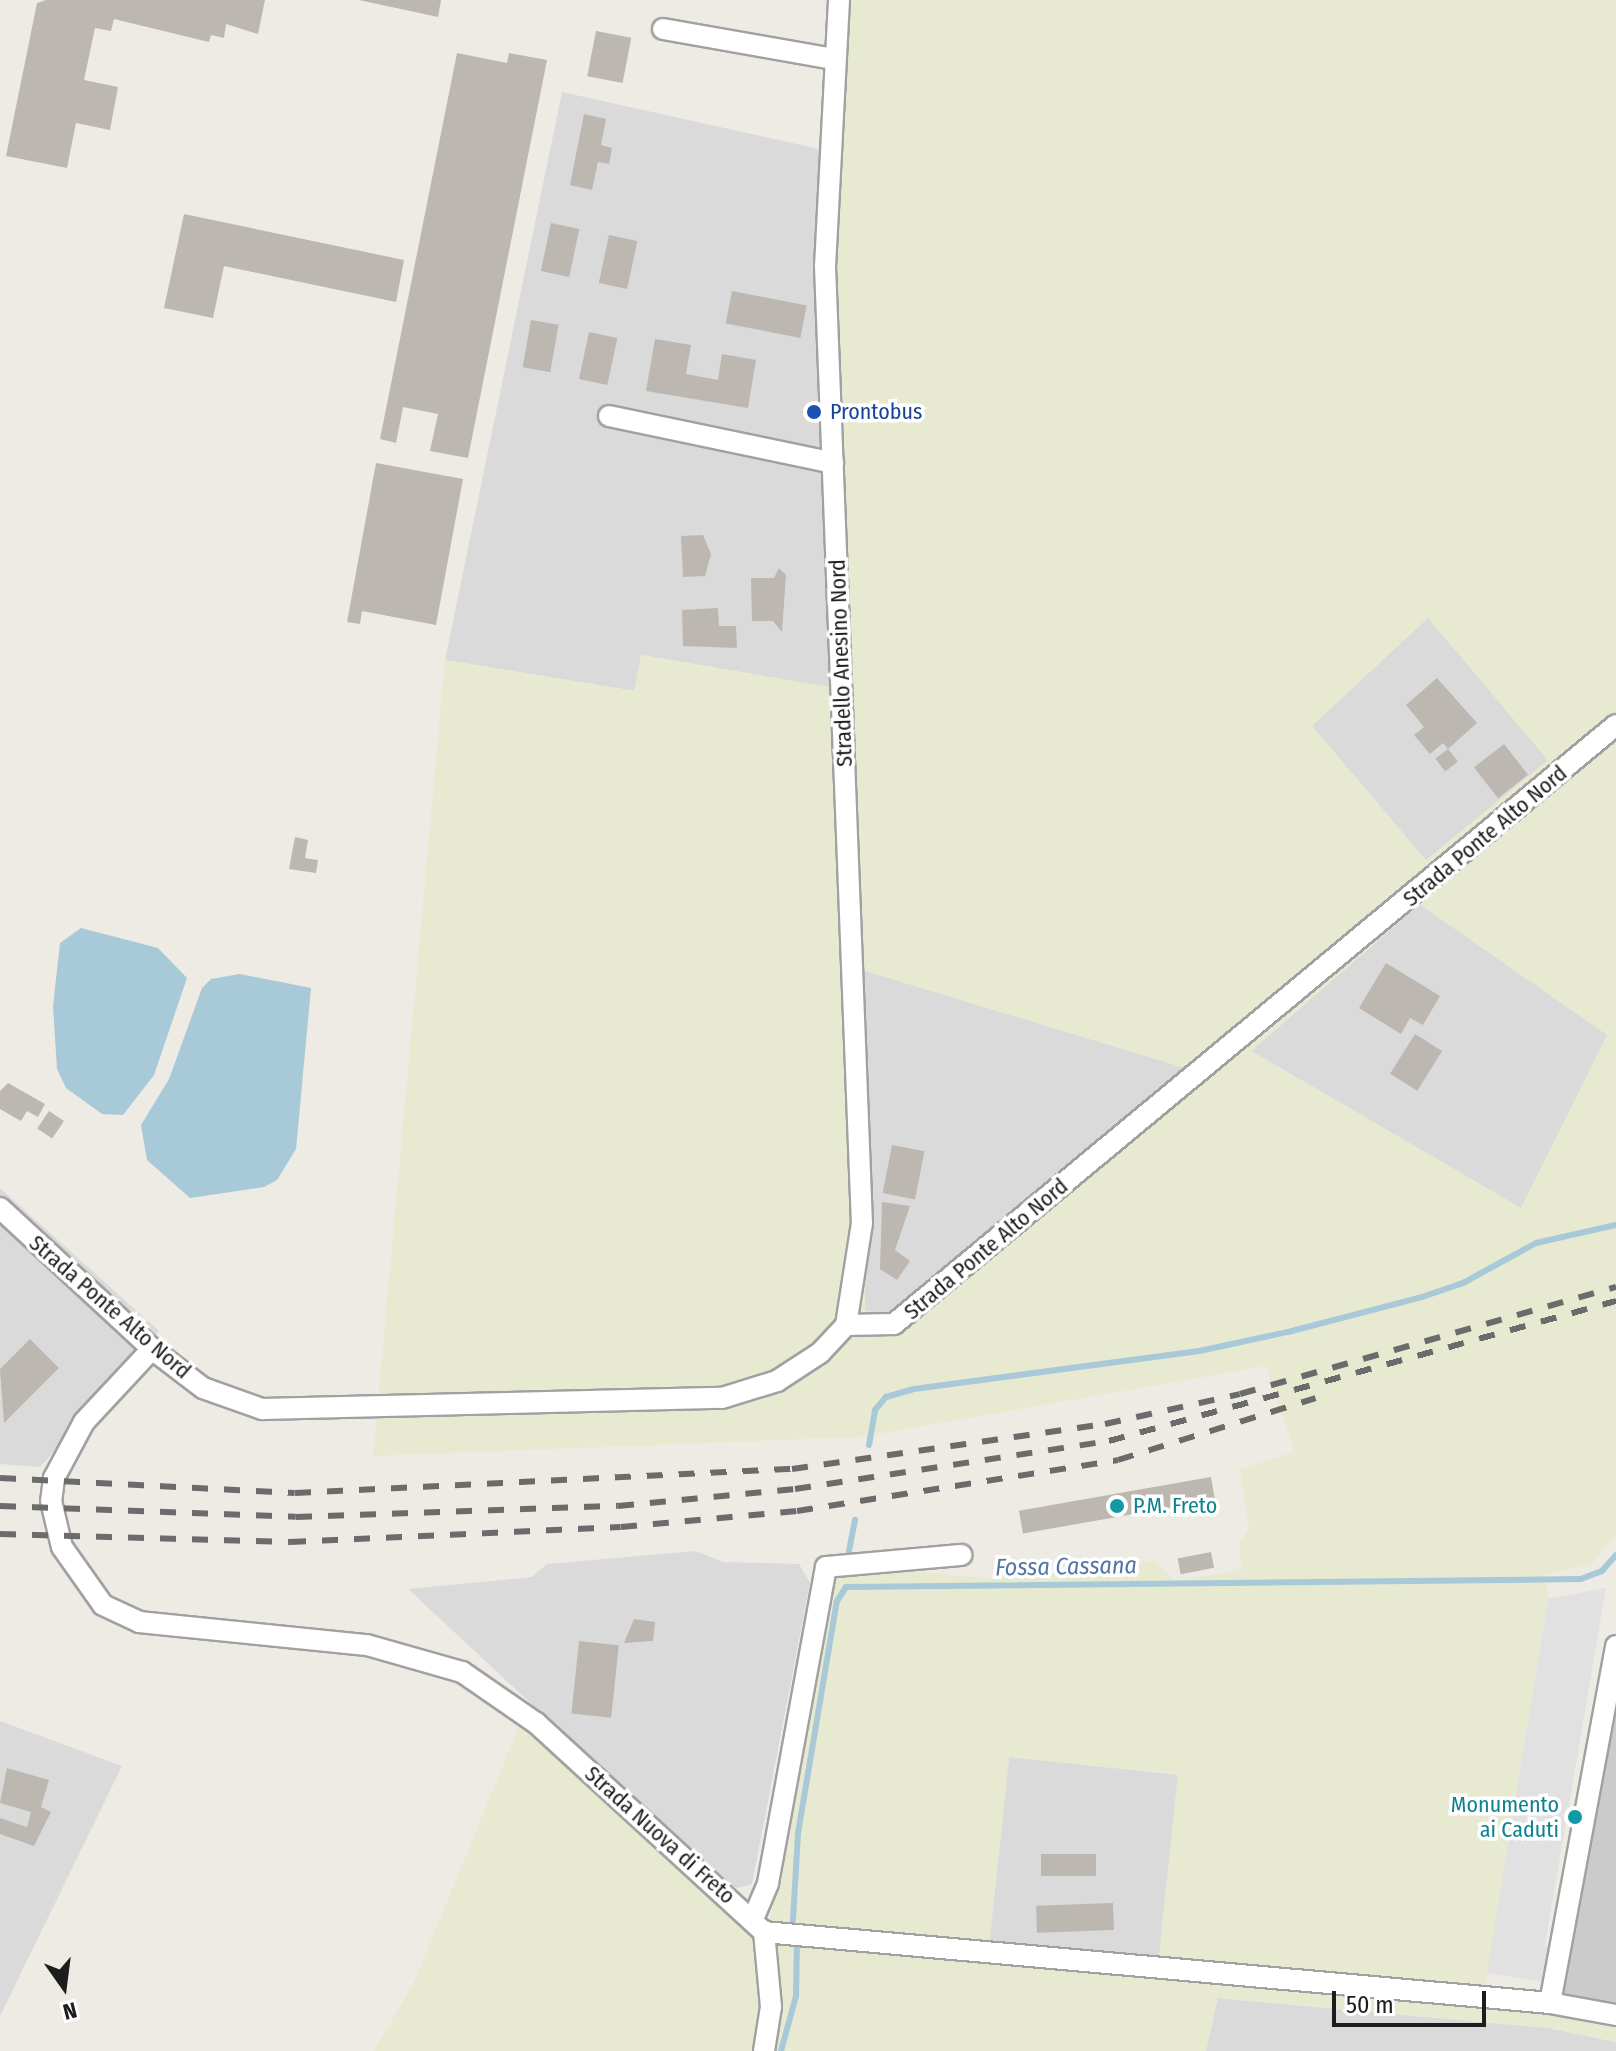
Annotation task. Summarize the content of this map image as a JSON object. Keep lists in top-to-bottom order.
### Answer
{
  "streets": {
    "street": ["Stradello Anesino Nord", "Strada Ponte Alto Nord", "Strada Nuova di Freto"]
  },
  "crossings": [
    ["Stradello Anesino Nord", "Strada Ponte Alto Nord"],
    ["Strada Ponte Alto Nord", "Strada Nuova di Freto"]
  ],
  "water": ["Fossa Cassana"],
  "places": ["Prontobus", "P.M. Freto", "Monumento ai Caduti"],
  "scale_bar": "50 m",
  "north": "bottom"
}
